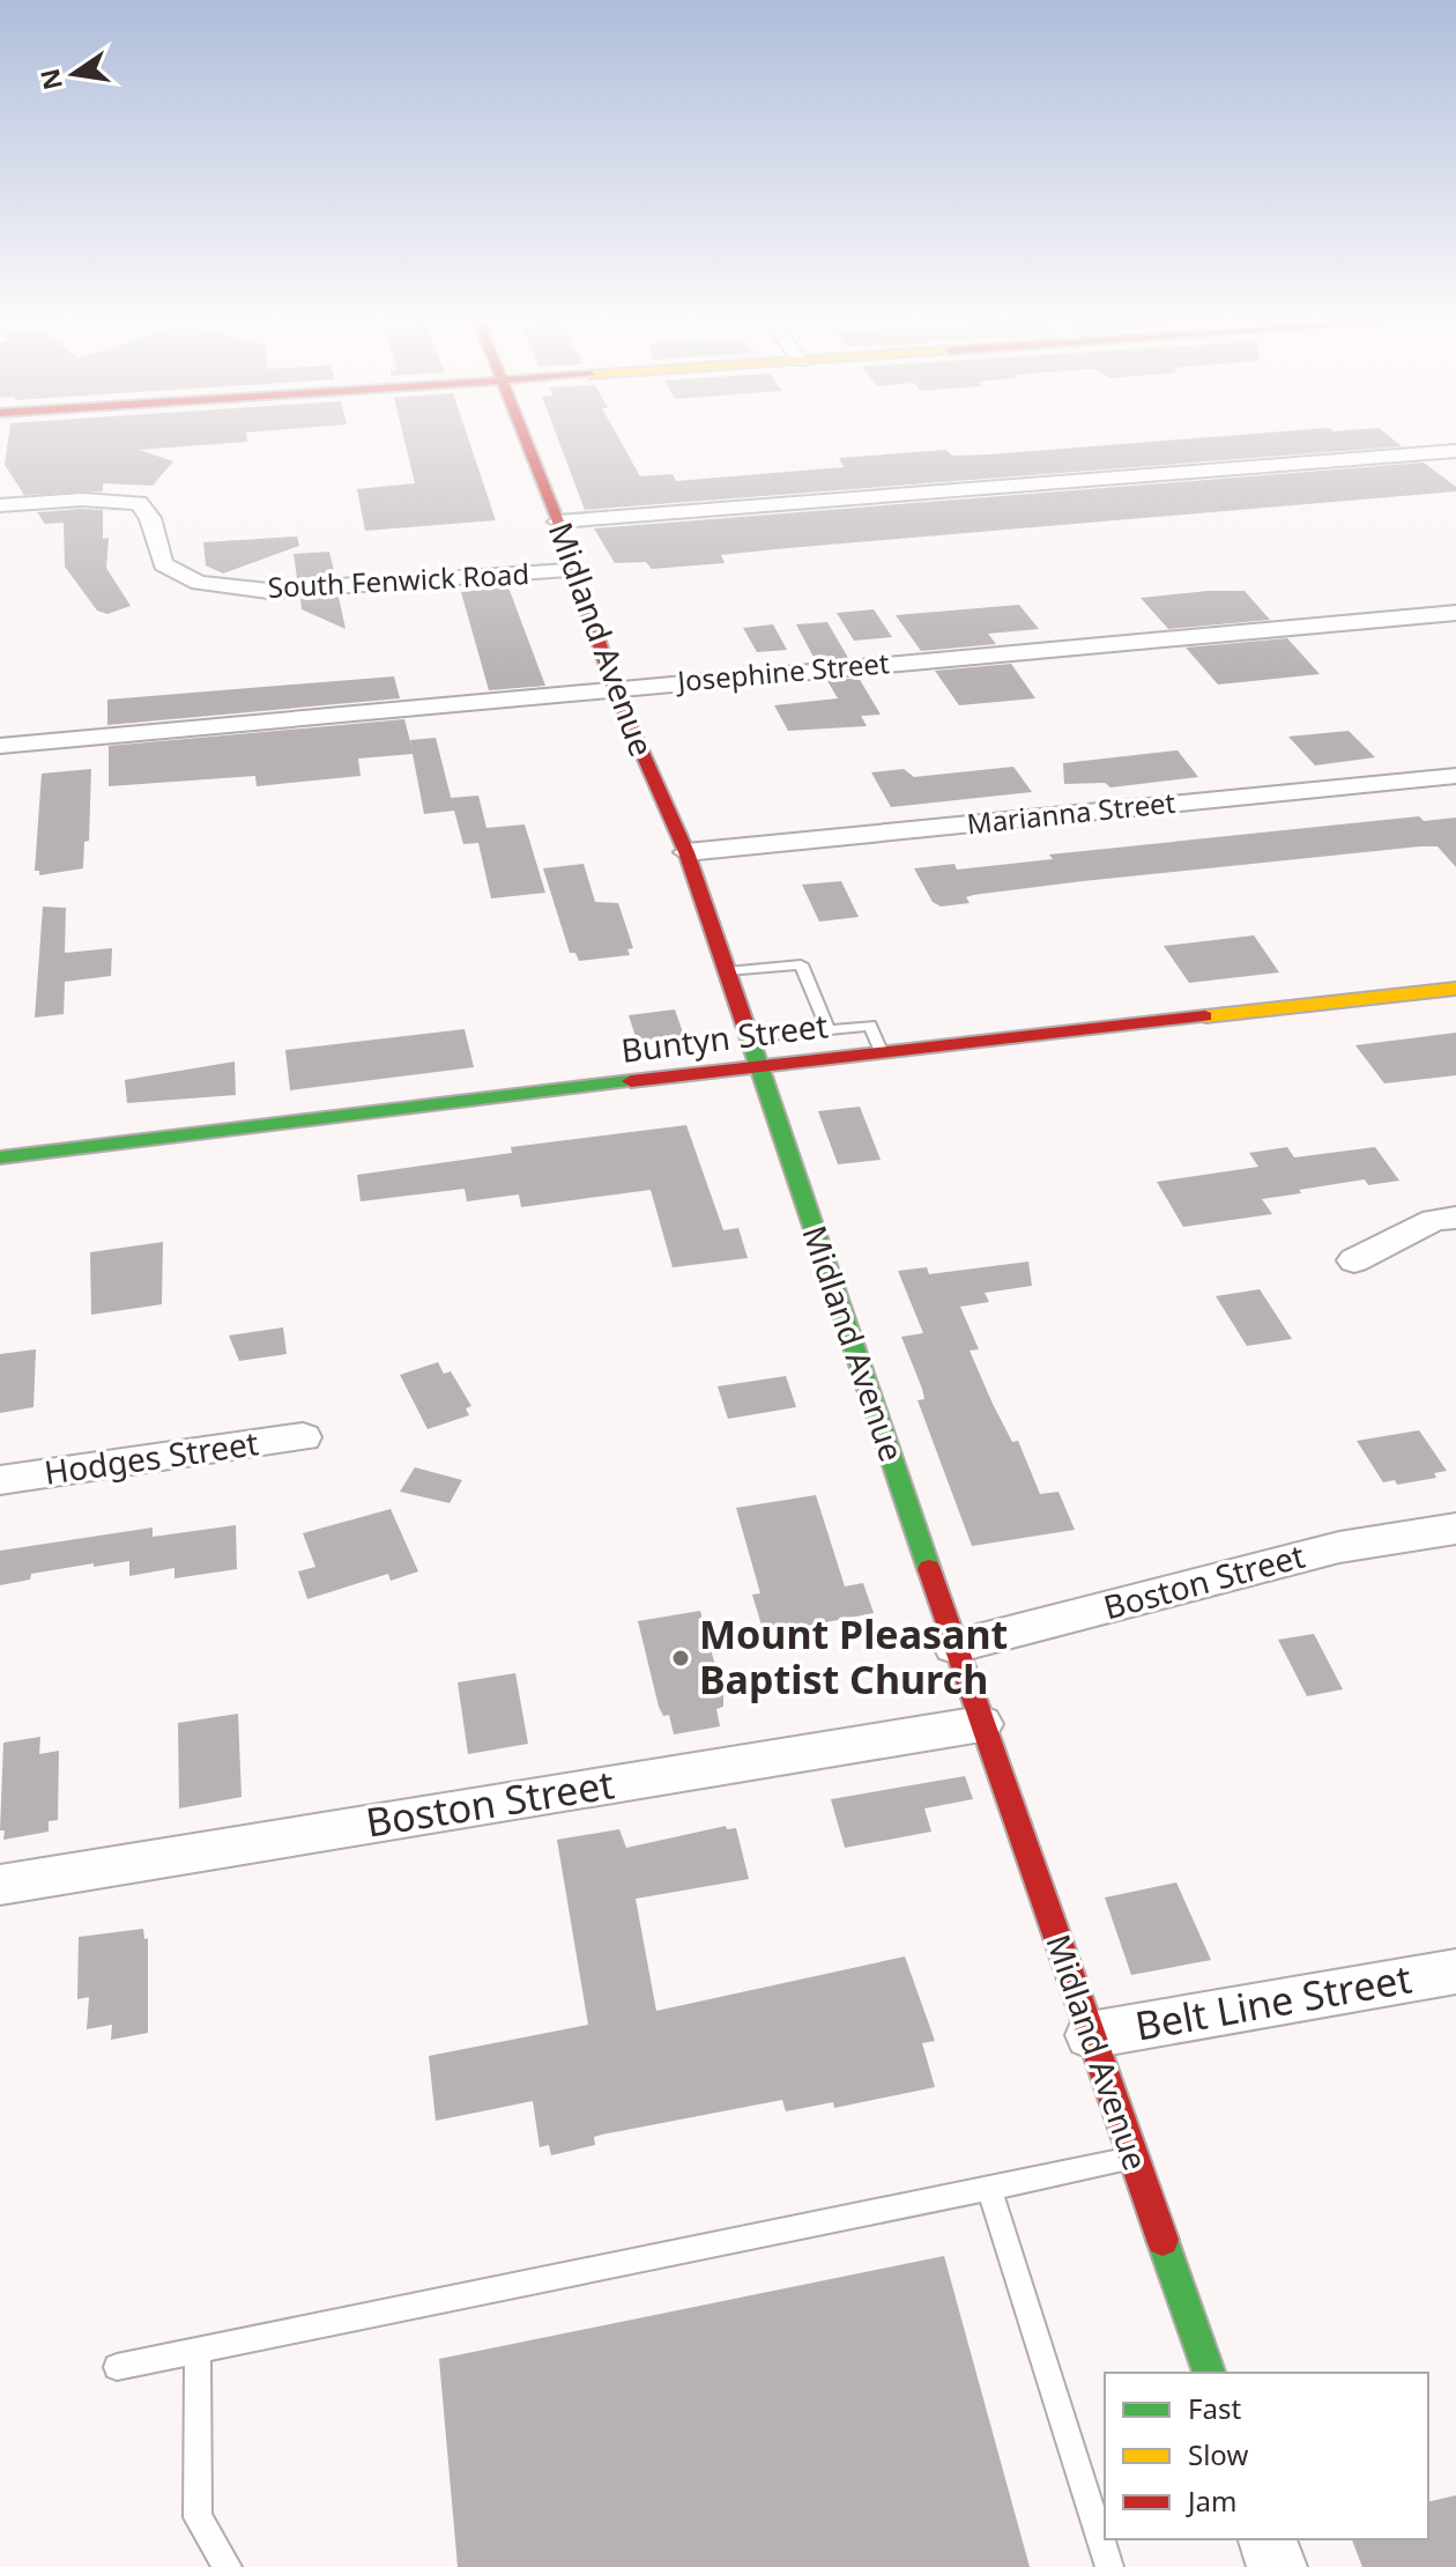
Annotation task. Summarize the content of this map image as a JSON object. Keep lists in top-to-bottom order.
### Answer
{
  "streets": {
    "street": [
      "South Fenwick Road",
      "Midland Avenue",
      "Josephine Street",
      "Marianna Street",
      "Buntyn Street",
      "Hodges Street",
      "Boston Street",
      "Belt Line Street"
    ]
  },
  "crossings": [
    ["South Fenwick Road", "Midland Avenue"],
    ["Midland Avenue", "Josephine Street"],
    ["Midland Avenue", "Marianna Street"],
    ["Midland Avenue", "Buntyn Street"],
    ["Midland Avenue", "Boston Street"],
    ["Midland Avenue", "Belt Line Street"]
  ],
  "places": ["Mount Pleasant Baptist Church"],
  "legend": ["Fast", "Slow", "Jam"],
  "north": "left"
}
